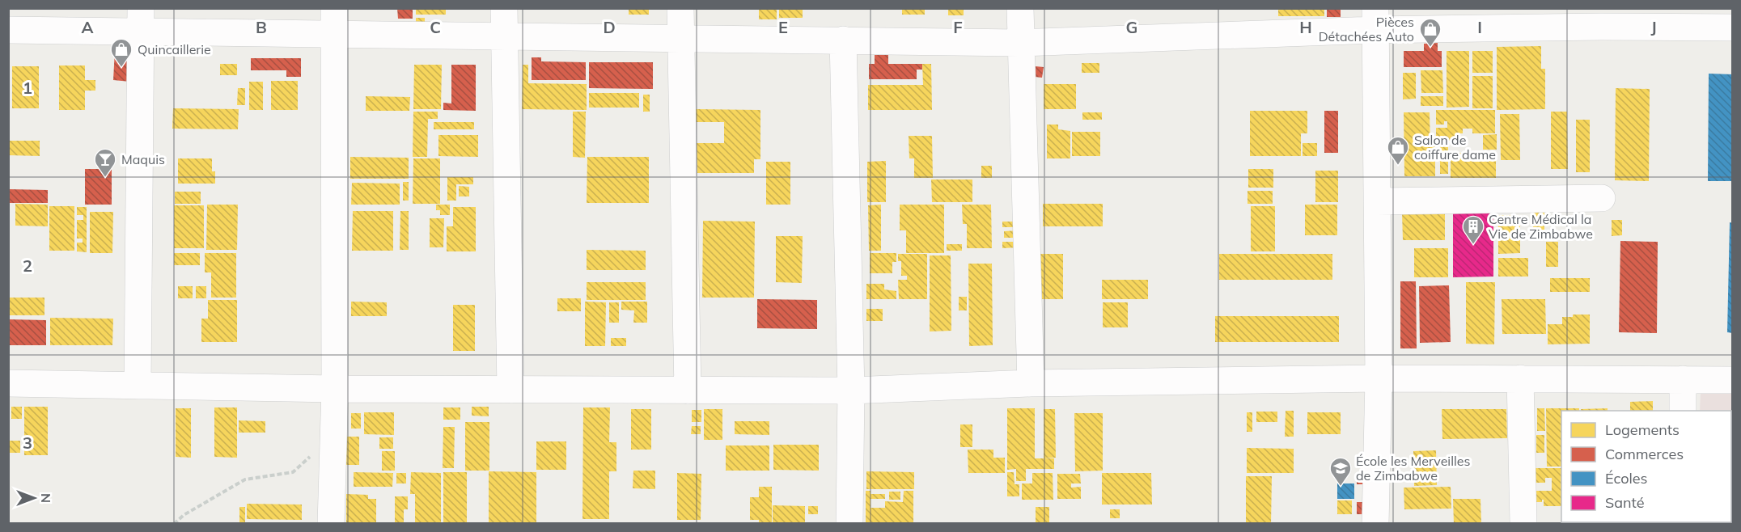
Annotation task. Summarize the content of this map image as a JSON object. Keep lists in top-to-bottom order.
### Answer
{
  "places": {
    "shop": ["Pièces Détachées Auto", "Quincaillerie", "Salon de coiffure dame"],
    "bar": ["Maquis"],
    "building": ["Centre Médical la Vie de Zimbabwe"],
    "school or university": ["École les Merveilles de Zimbabwe"]
  },
  "legend": [
    "Logements",
    "Commerces",
    "Écoles",
    "Santé"
  ],
  "north": "right",
  "grid": {
    "columns": [
      "A",
      "B",
      "C",
      "D",
      "E",
      "F",
      "G",
      "H",
      "I",
      "J"
    ],
    "rows": ["1", "2", "3"]
  }
}
